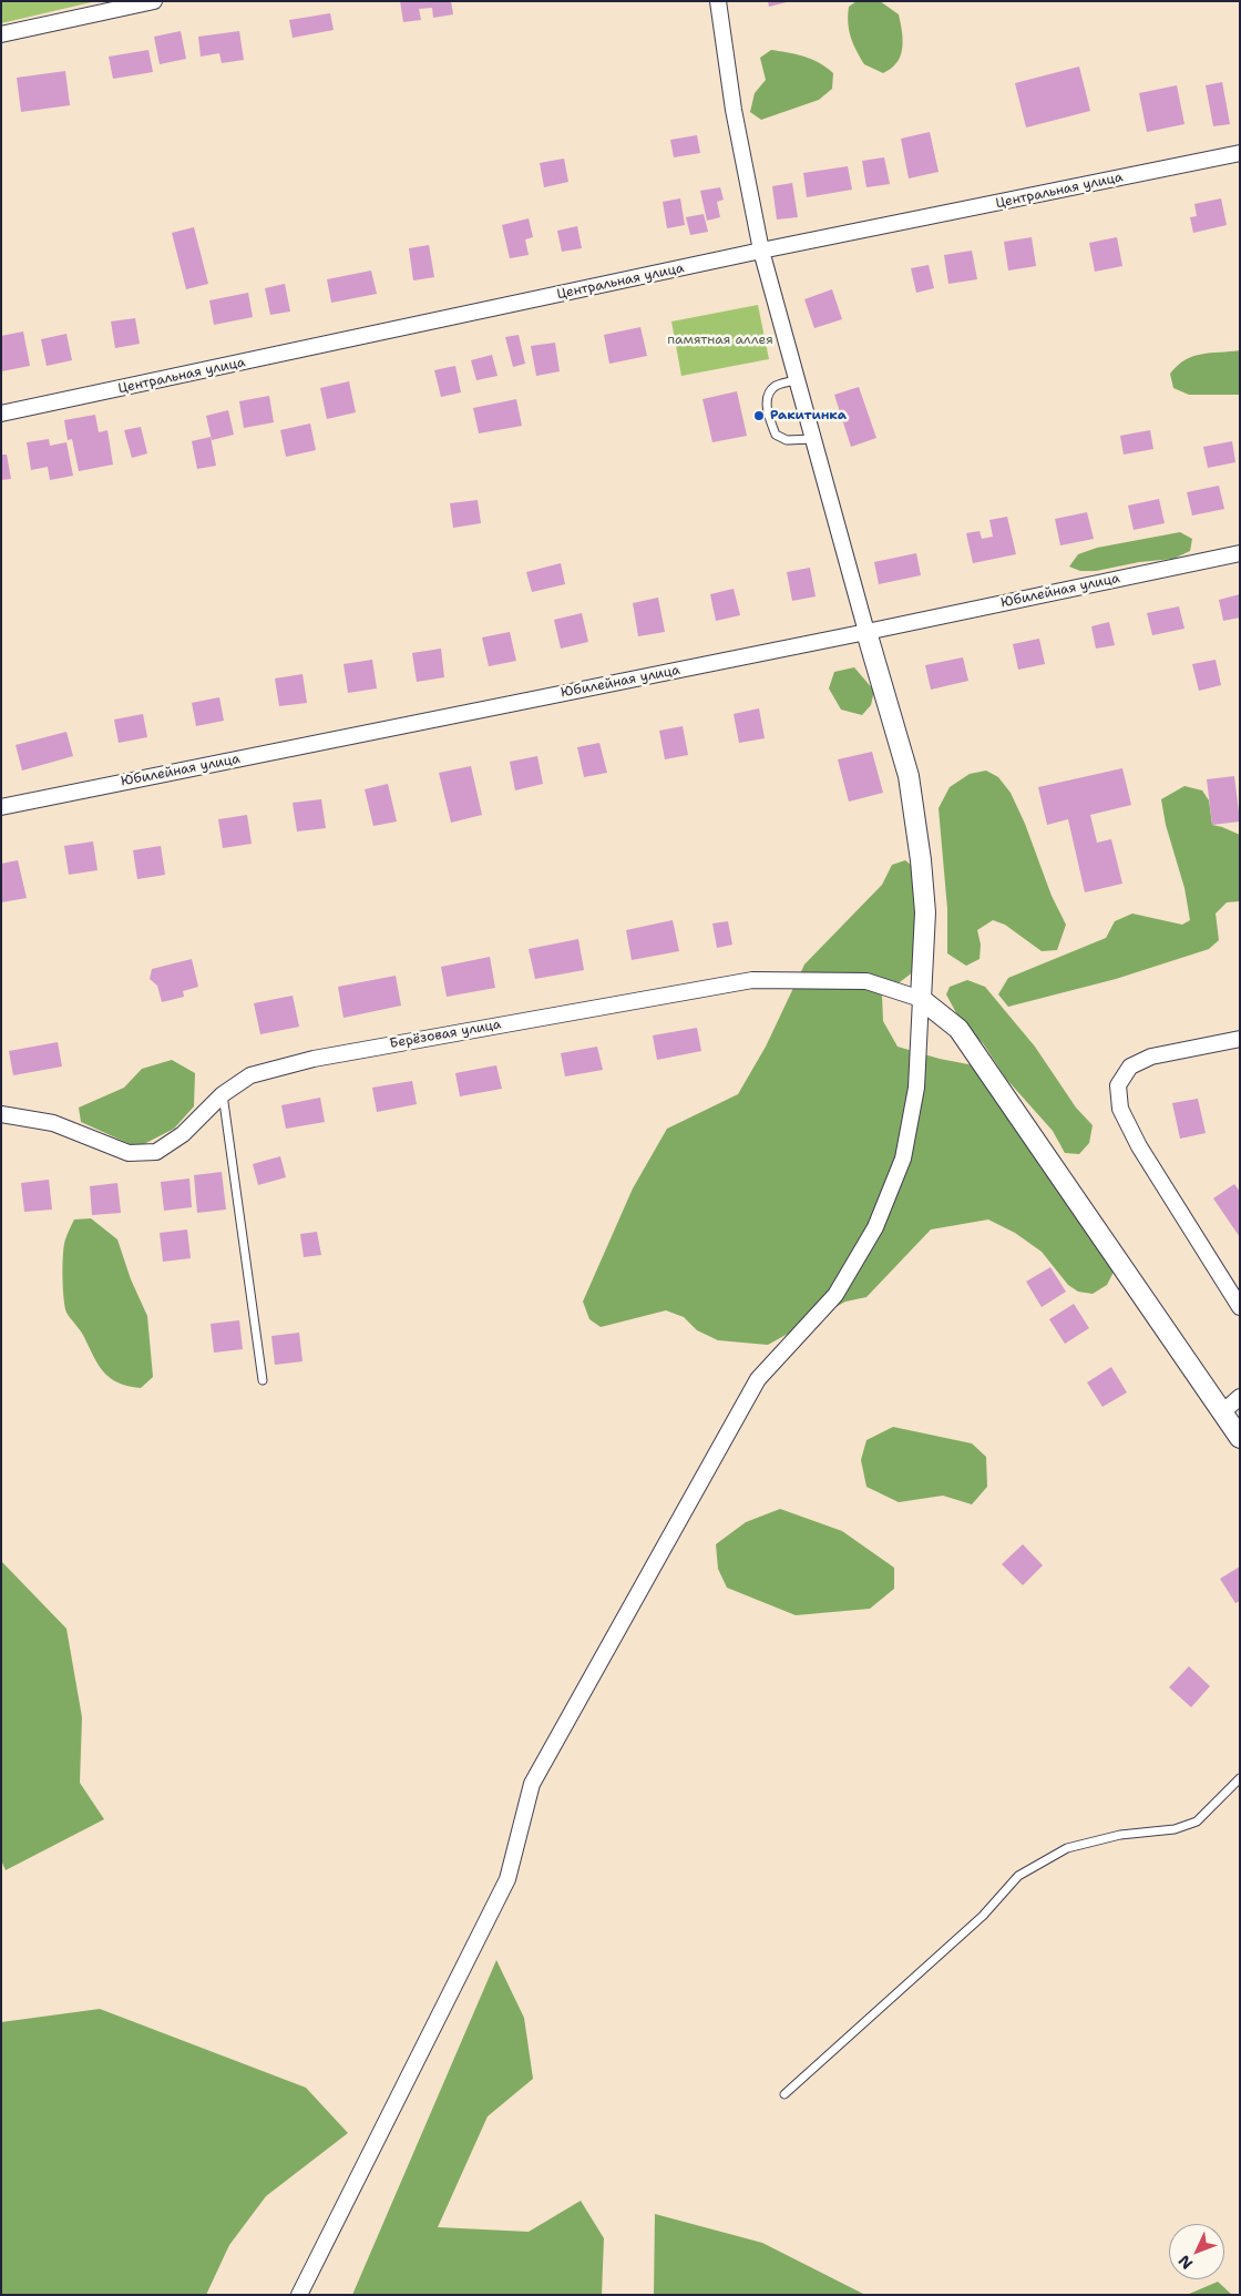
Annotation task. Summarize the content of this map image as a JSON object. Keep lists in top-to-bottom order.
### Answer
{
  "streets": {
    "street": ["Центральная улица", "Юбилейная улица", "Берёзовая улица"]
  },
  "parks": ["памятная аллея"],
  "places": ["Ракитинка"],
  "north": "bottom left"
}
